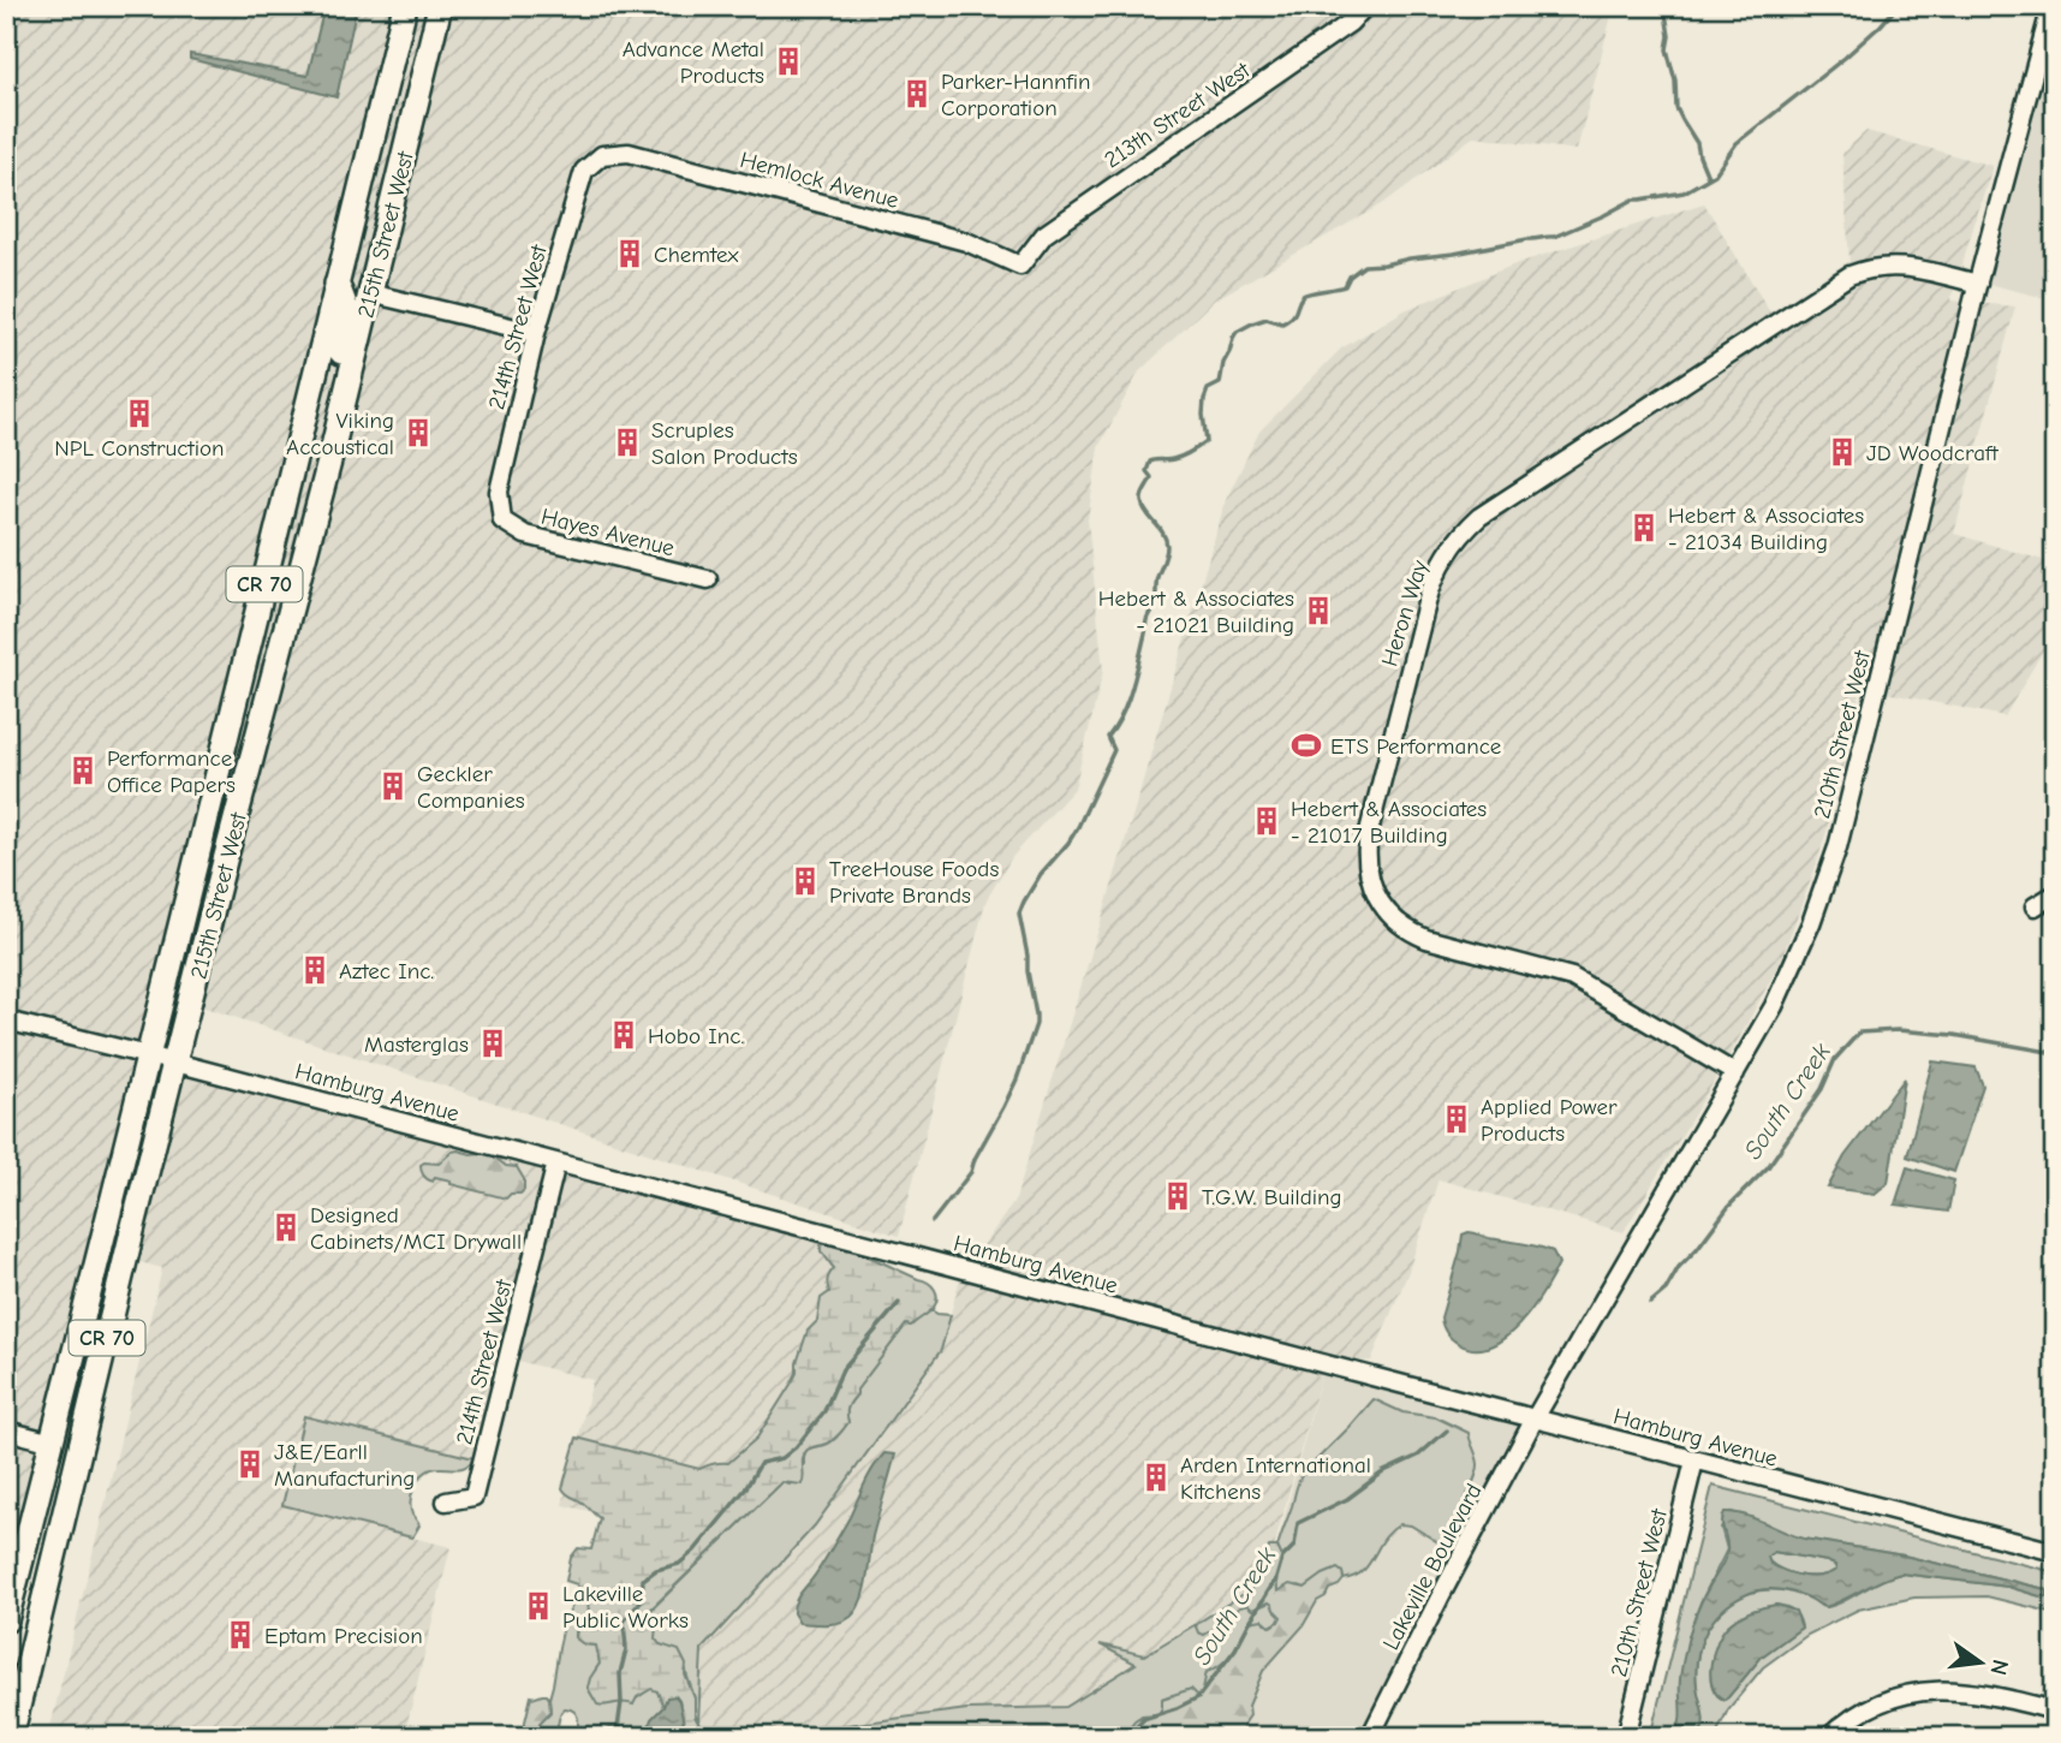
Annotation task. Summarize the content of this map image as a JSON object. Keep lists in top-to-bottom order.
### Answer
{
  "streets": {
    "main road": ["215th Street West", "CR 70"],
    "street": [
      "213th Street West",
      "Hemlock Avenue",
      "214th Street West",
      "Hayes Avenue",
      "Heron Way",
      "210th Street West",
      "Hamburg Avenue",
      "Lakeville Boulevard"
    ]
  },
  "crossings": [
    ["213th Street West", "Hemlock Avenue"],
    ["Hemlock Avenue", "214th Street West"],
    ["215th Street West", "Hamburg Avenue"],
    ["214th Street West", "Hayes Avenue"],
    ["214th Street West", "Hamburg Avenue"],
    ["Heron Way", "210th Street West"],
    ["210th Street West", "Hamburg Avenue"],
    ["210th Street West", "Lakeville Boulevard"],
    ["Hamburg Avenue", "Lakeville Boulevard"]
  ],
  "water": ["South Creek"],
  "places": {
    "building": [
      "Advance Metal Products",
      "Parker-Hannfin Corporation",
      "Chemtex",
      "NPL Construction",
      "Viking Accoustical",
      "Scruples Salon Products",
      "JD Woodcraft",
      "Hebert & Associates - 21034 Building",
      "Hebert & Associates - 21021 Building",
      "Performance Office Papers",
      "Geckler Companies",
      "Hebert & Associates - 21017 Building",
      "TreeHouse Foods Private Brands",
      "Aztec Inc.",
      "Hobo Inc.",
      "Masterglas",
      "Applied Power Products",
      "T.G.W. Building",
      "Designed Cabinets/MCI Drywall",
      "J&E/Earll Manufacturing",
      "Arden International Kitchens",
      "Lakeville Public Works",
      "Eptam Precision"
    ],
    "sports": ["ETS Performance"]
  },
  "north": "right"
}
